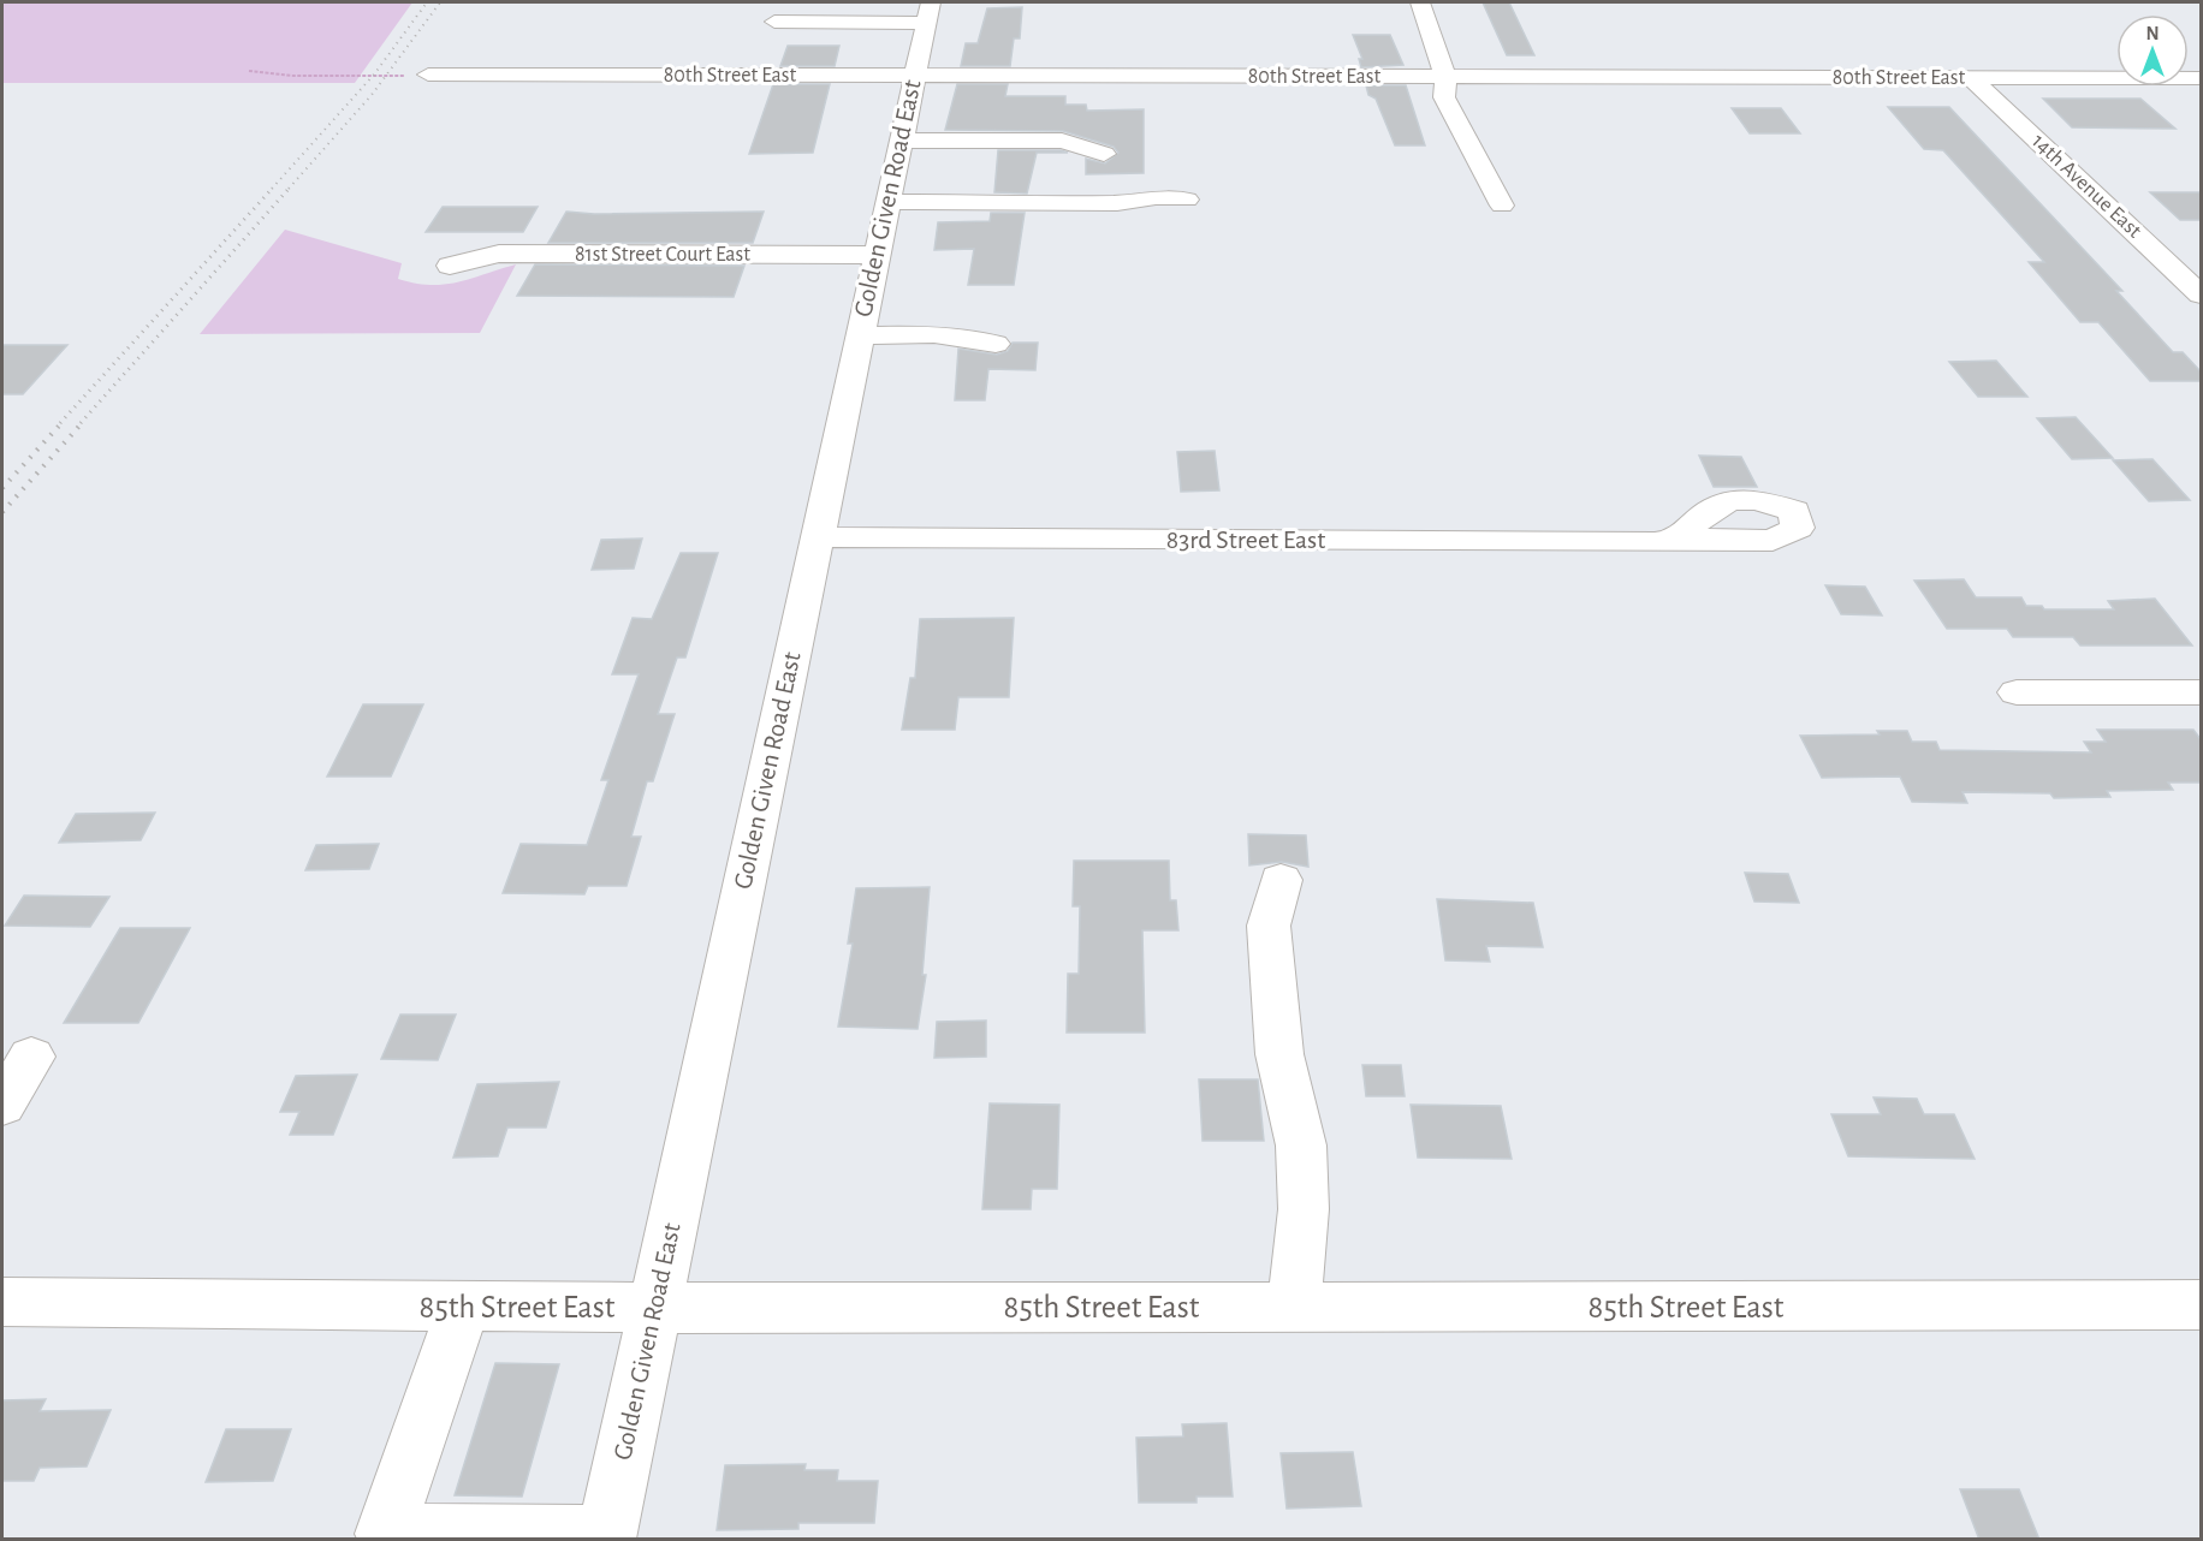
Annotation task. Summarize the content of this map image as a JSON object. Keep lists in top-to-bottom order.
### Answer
{
  "streets": {
    "street": [
      "80th Street East",
      "14th Avenue East",
      "Golden Given Road East",
      "81st Street Court East",
      "83rd Street East",
      "85th Street East"
    ]
  },
  "crossings": [
    ["80th Street East", "14th Avenue East"],
    ["80th Street East", "Golden Given Road East"],
    ["Golden Given Road East", "81st Street Court East"],
    ["Golden Given Road East", "83rd Street East"],
    ["Golden Given Road East", "85th Street East"]
  ],
  "north": "top"
}
